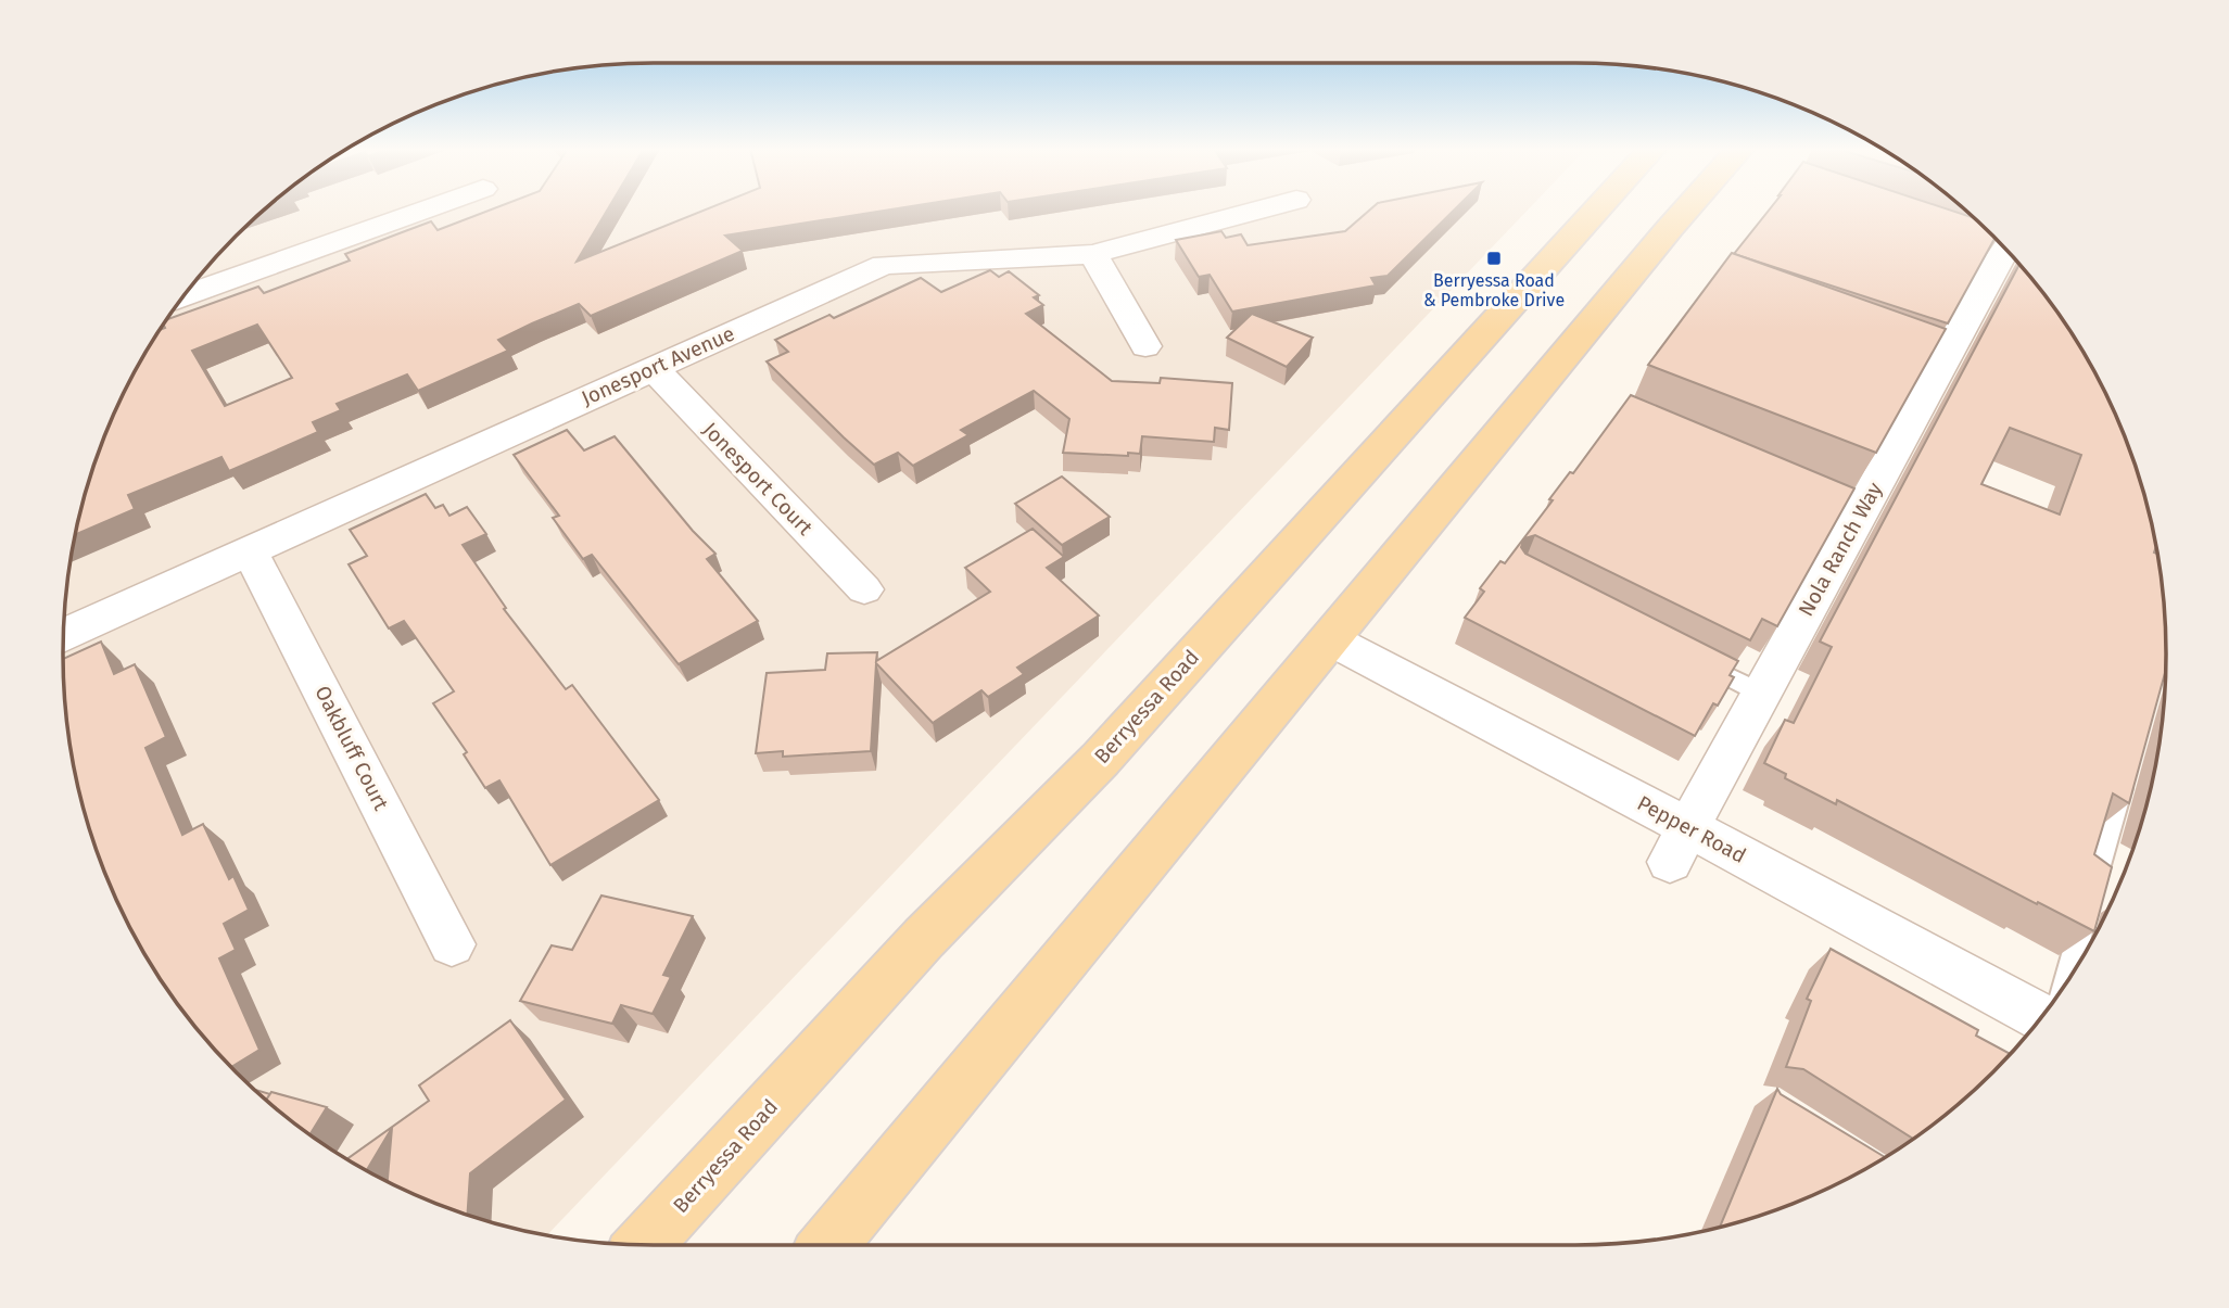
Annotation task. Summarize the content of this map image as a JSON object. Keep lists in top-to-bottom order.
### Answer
{
  "streets": {
    "main road": ["Berryessa Road"],
    "street": [
      "Jonesport Avenue",
      "Jonesport Court",
      "Nola Ranch Way",
      "Oakbluff Court",
      "Pepper Road"
    ]
  },
  "crossings": [
    ["Jonesport Avenue", "Jonesport Court"],
    ["Jonesport Avenue", "Oakbluff Court"],
    ["Nola Ranch Way", "Pepper Road"]
  ],
  "places": {
    "transit": ["Berryessa Road & Pembroke Drive"]
  }
}
